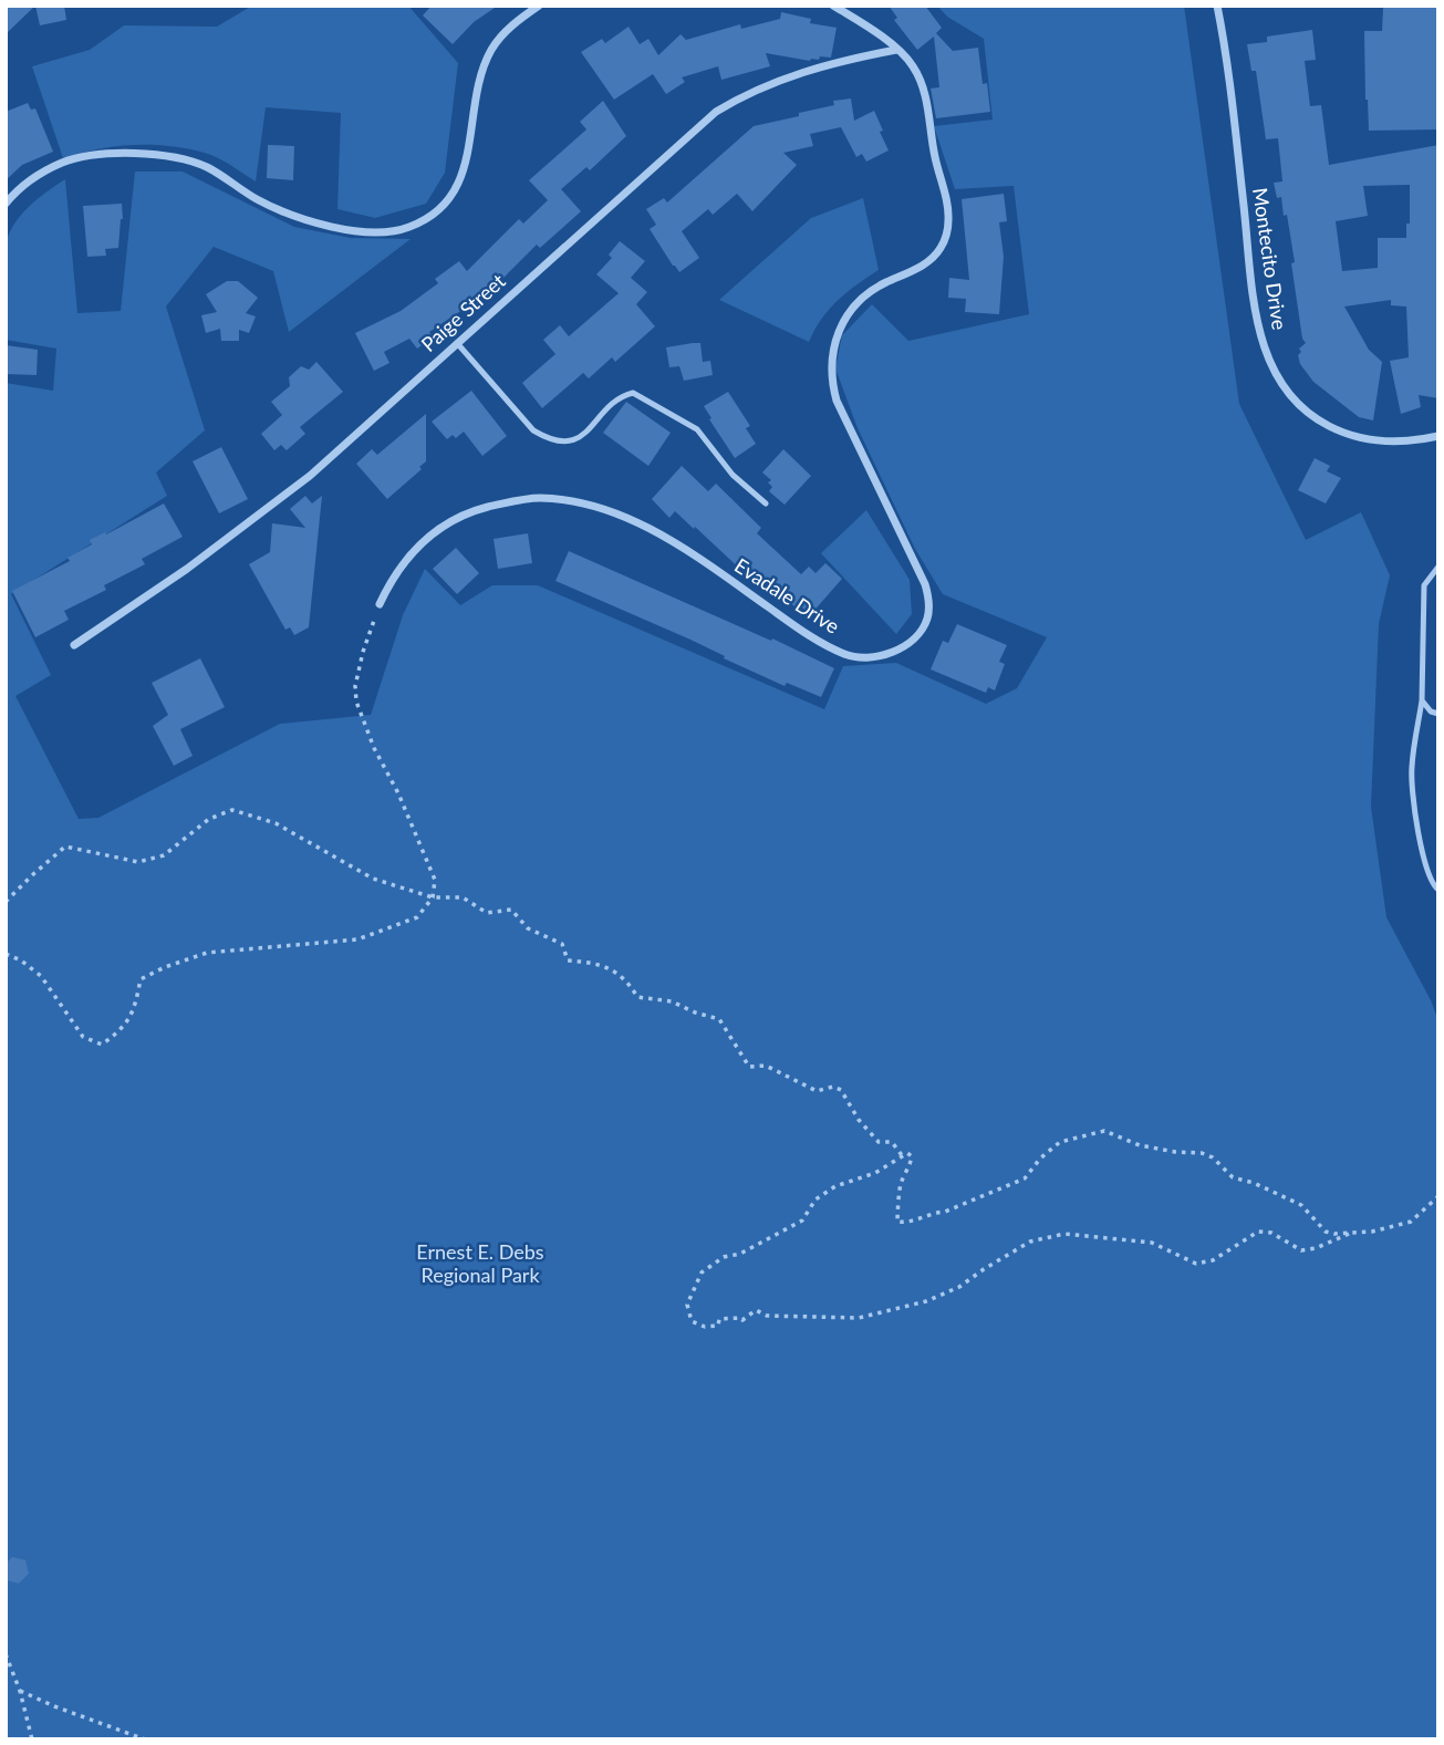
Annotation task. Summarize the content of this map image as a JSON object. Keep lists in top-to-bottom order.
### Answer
{
  "streets": {
    "street": ["Montecito Drive", "Paige Street", "Evadale Drive"]
  },
  "crossings": [
    ["Paige Street", "Evadale Drive"]
  ],
  "parks": ["Ernest E. Debs Regional Park"]
}
